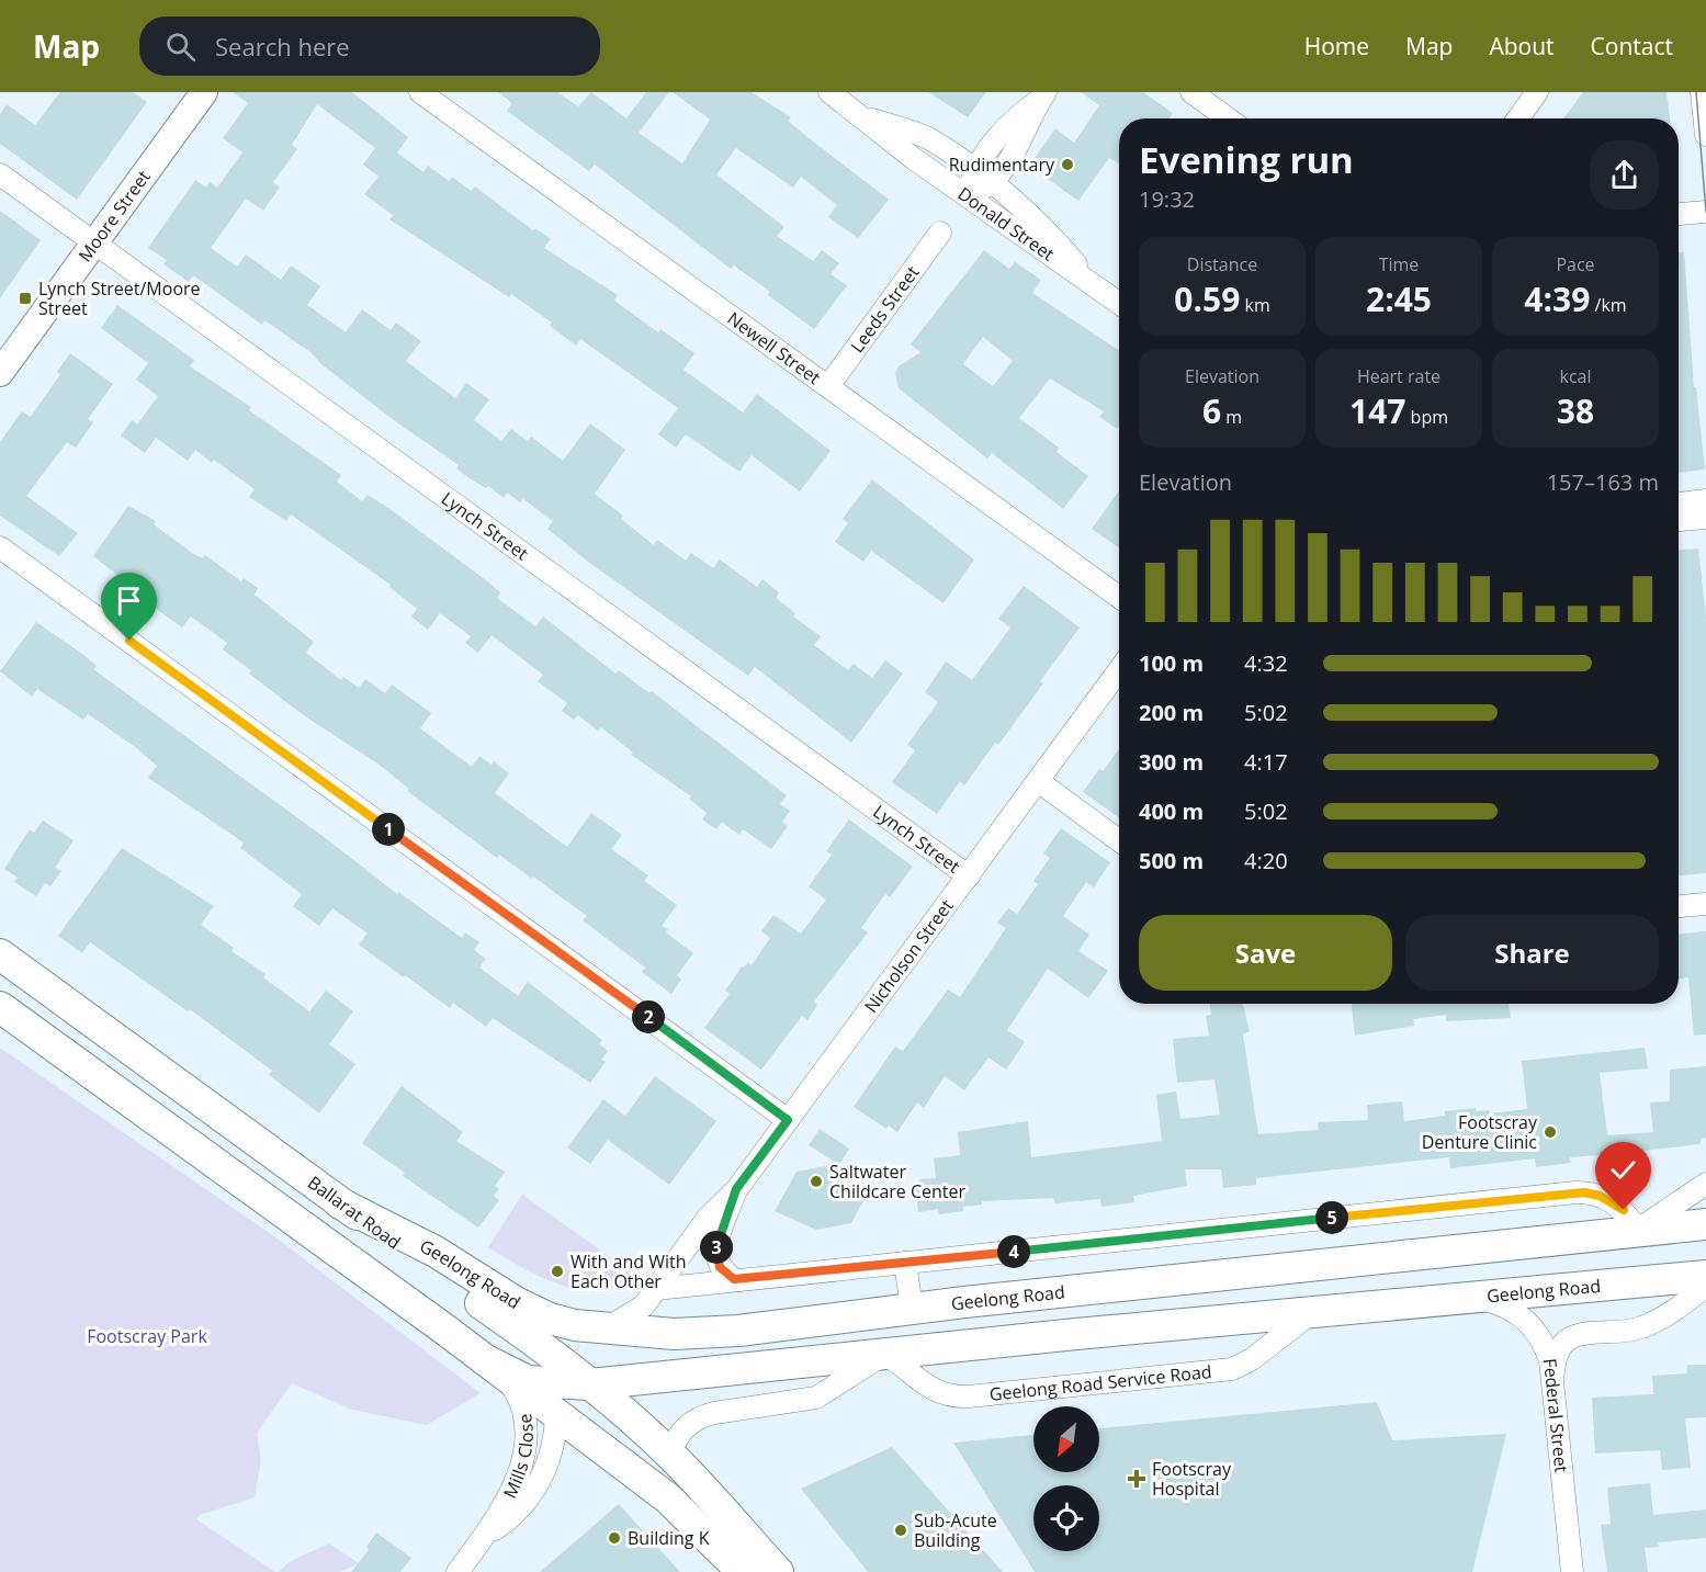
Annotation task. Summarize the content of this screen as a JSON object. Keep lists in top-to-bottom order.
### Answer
{
  "streets": {
    "highway": ["Ballarat Road", "Geelong Road"],
    "main road": ["Moore Street"],
    "street": [
      "Donald Street",
      "Leeds Street",
      "Newell Street",
      "Lynch Street",
      "Nicholson Street",
      "Geelong Road Service Road",
      "Federal Street",
      "Mills Close"
    ]
  },
  "crossings": [
    ["Moore Street", "Lynch Street"],
    ["Leeds Street", "Newell Street"],
    ["Lynch Street", "Nicholson Street"],
    ["Ballarat Road", "Geelong Road"],
    ["Geelong Road", "Geelong Road Service Road"],
    ["Geelong Road", "Federal Street"],
    ["Geelong Road", "Mills Close"]
  ],
  "parks": ["Footscray Park"],
  "places": {
    "other": [
      "Rudimentary",
      "Footscray Denture Clinic",
      "Saltwater Childcare Center",
      "With and With Each Other",
      "Sub-Acute Building",
      "Building K"
    ],
    "transit": ["Lynch Street/Moore Street"],
    "health": ["Footscray Hospital"]
  },
  "north": "bottom left",
  "page": {
    "header": "Map",
    "search": "Search here",
    "nav": [
      "Home",
      "Map",
      "About",
      "Contact"
    ],
    "heading": ["Evening run", "19:32"],
    "stats": [
      ["Distance", "0.59 km"],
      ["Time", "2:45"],
      ["Pace", "4:39 /km"],
      ["Elevation", "6 m"],
      ["Heart rate", "147 bpm"],
      ["kcal", "38"]
    ],
    "chart": ["Elevation", "157–163 m"],
    "list": [
      {
        "name": "100 m",
        "note": "4:32"
      },
      {
        "name": "200 m",
        "note": "5:02"
      },
      {
        "name": "300 m",
        "note": "4:17"
      },
      {
        "name": "400 m",
        "note": "5:02"
      },
      {
        "name": "500 m",
        "note": "4:20"
      }
    ],
    "pins": [
      "1",
      "2",
      "5",
      "3",
      "4"
    ],
    "buttons": ["Save", "Share"]
  }
}
